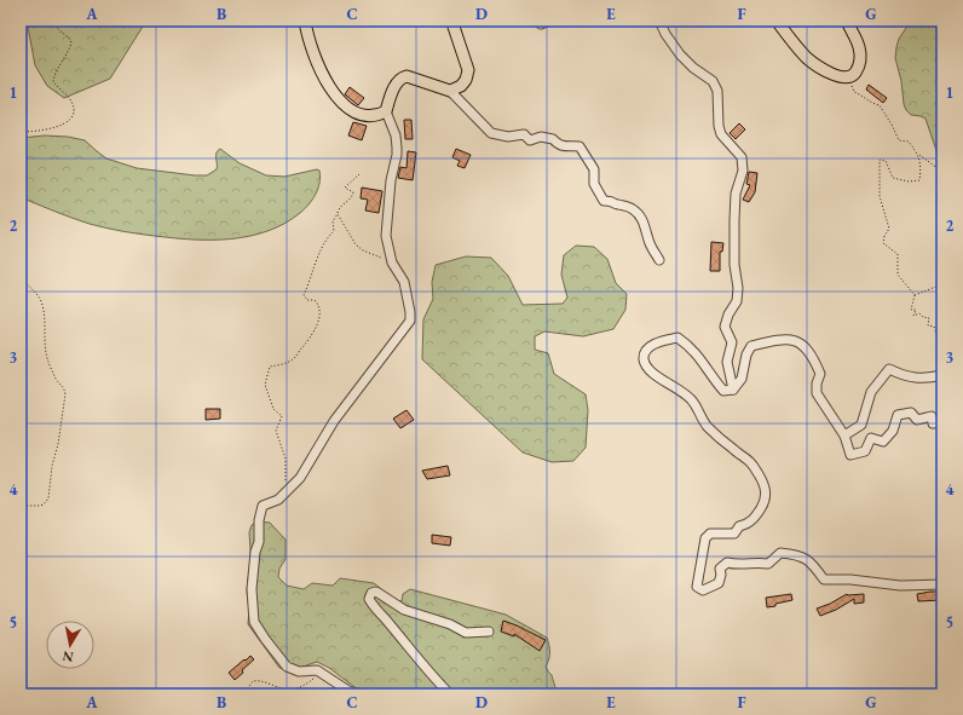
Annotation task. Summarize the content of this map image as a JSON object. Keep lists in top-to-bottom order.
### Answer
{
  "north": "bottom",
  "grid": {
    "columns": [
      "A",
      "B",
      "C",
      "D",
      "E",
      "F",
      "G"
    ],
    "rows": [
      "1",
      "2",
      "3",
      "4",
      "5"
    ]
  }
}
